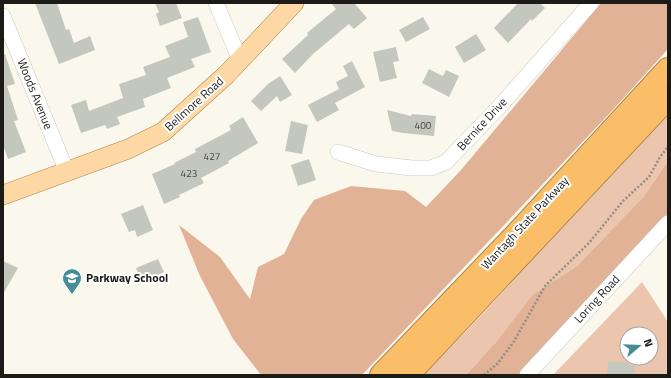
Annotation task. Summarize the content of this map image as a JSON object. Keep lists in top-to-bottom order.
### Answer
{
  "streets": {
    "highway": ["Wantagh State Parkway"],
    "main road": ["Bellmore Road"],
    "street": ["Woods Avenue", "Bernice Drive", "Loring Road"]
  },
  "crossings": [
    ["Woods Avenue", "Bellmore Road"]
  ],
  "places": {
    "school or university": ["Parkway School"]
  },
  "house_numbers": ["400", "427", "423"],
  "north": "right"
}
